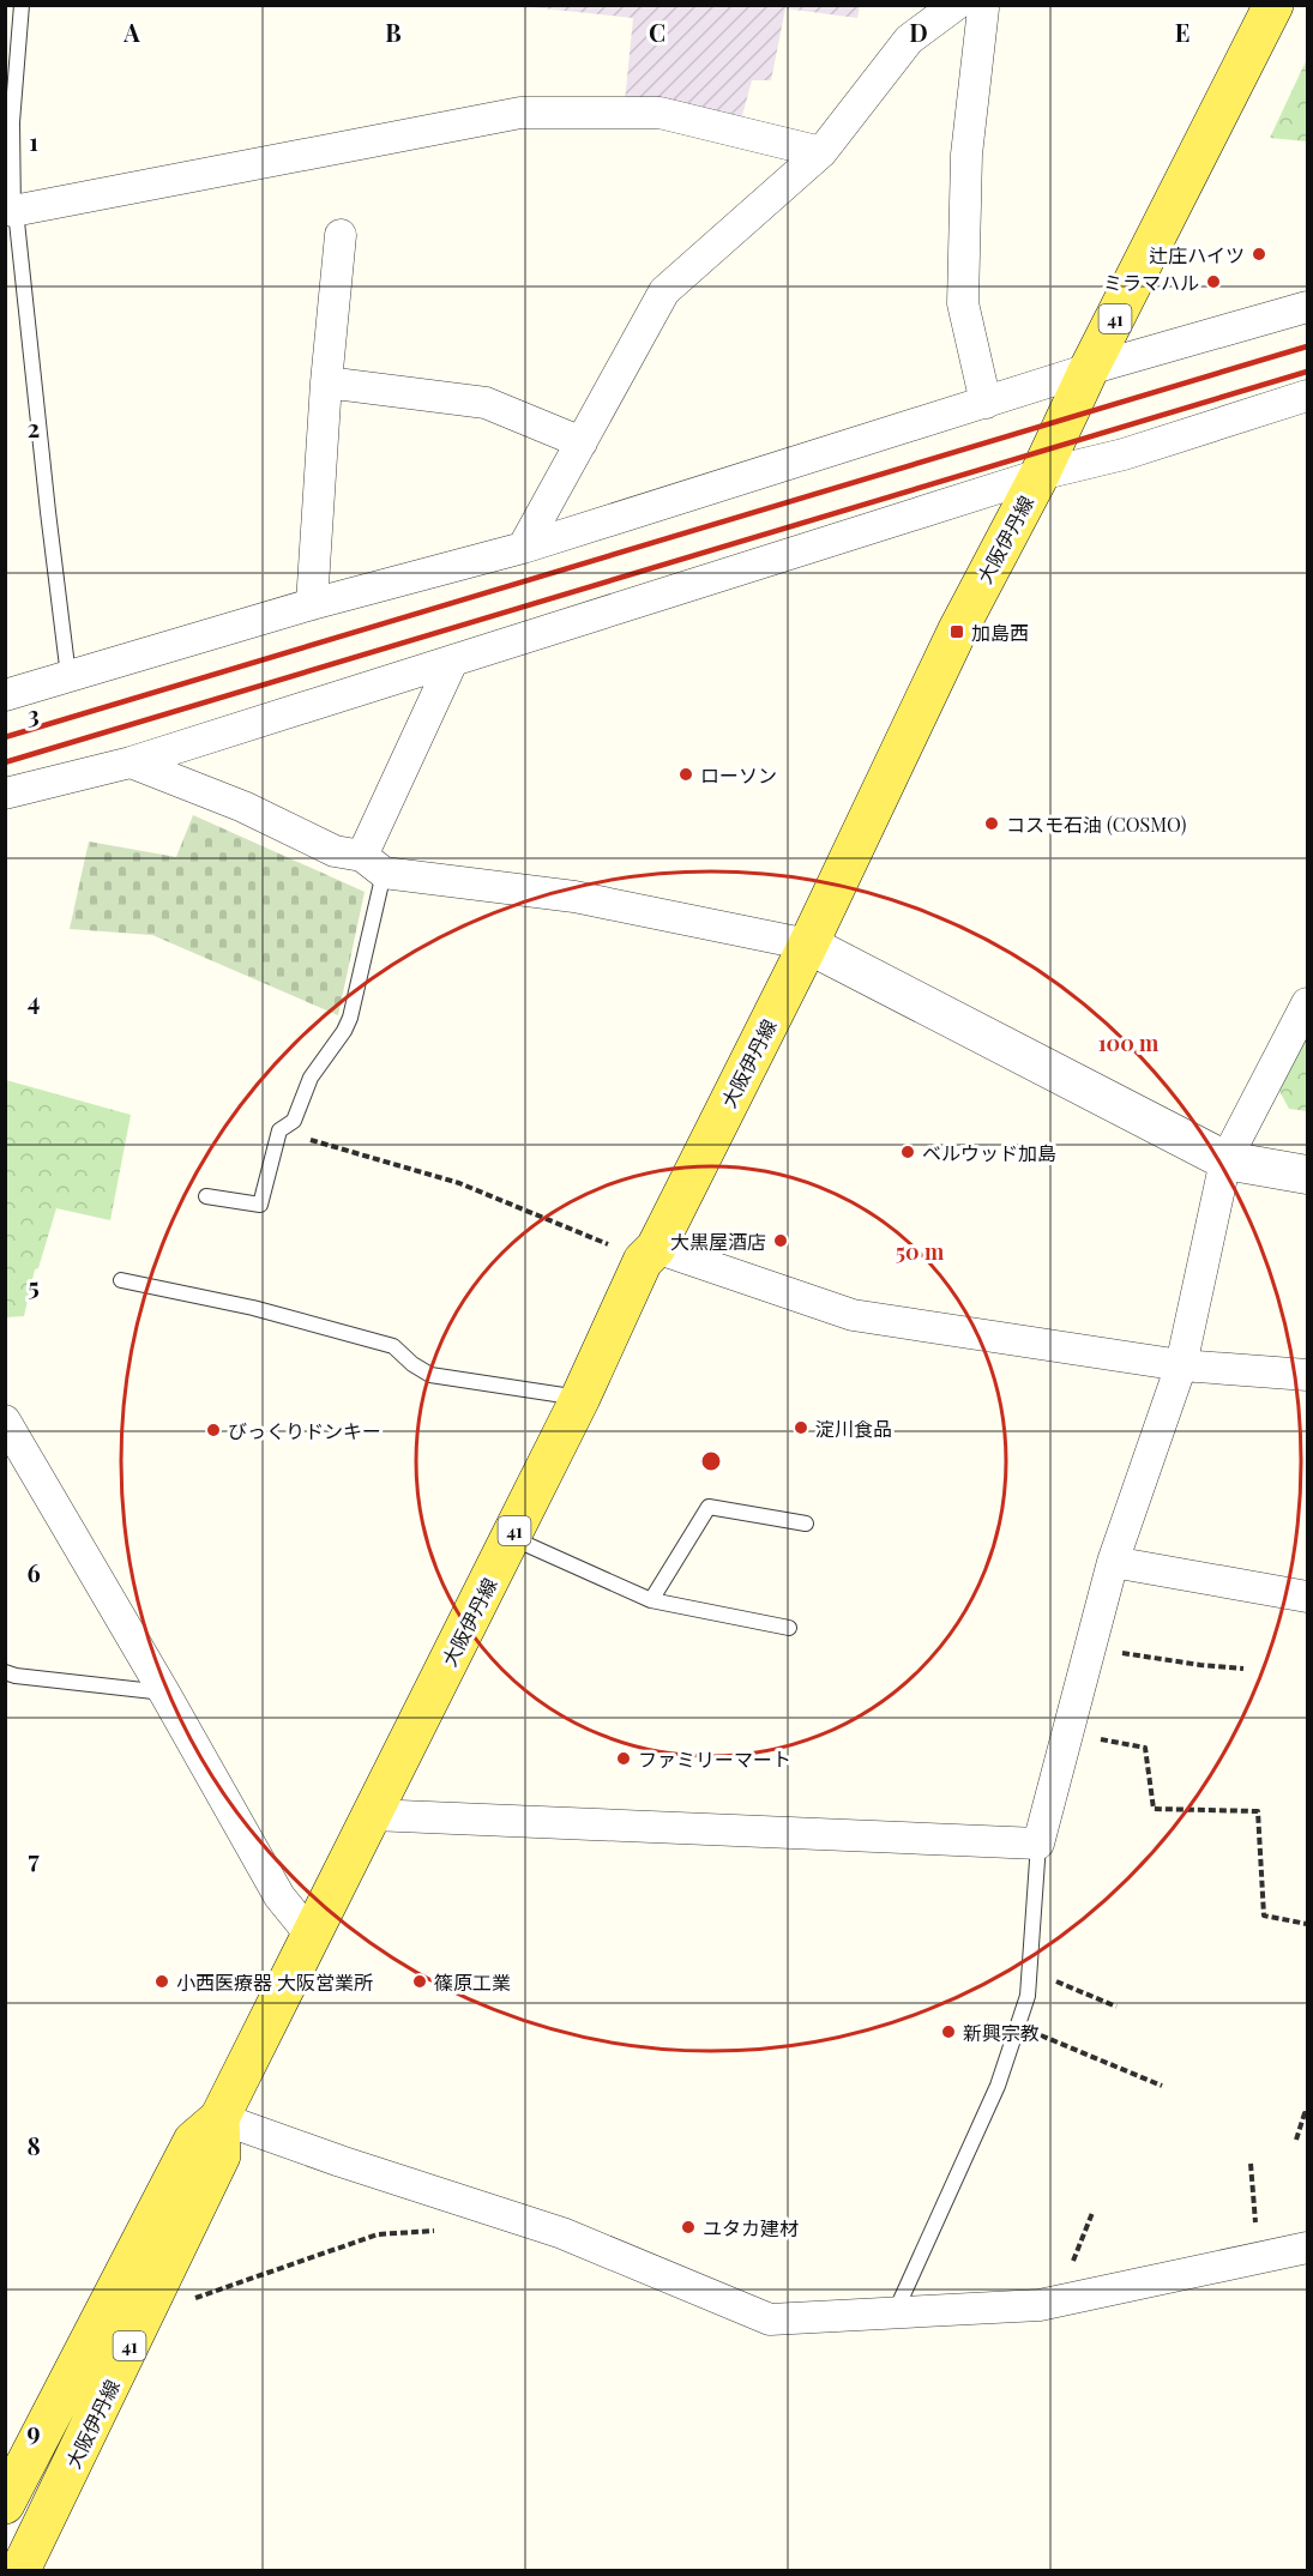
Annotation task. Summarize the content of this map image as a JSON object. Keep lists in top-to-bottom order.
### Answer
{
  "streets": {
    "main road": ["41", "大阪伊丹線"]
  },
  "places": {
    "other": [
      "辻庄ハイツ",
      "ミラマハル",
      "ローソン",
      "コスモ石油 (COSMO)",
      "ベルウッド加島",
      "大黒屋酒店",
      "淀川食品",
      "びっくりドンキー",
      "ファミリーマート",
      "小西医療器 大阪営業所",
      "篠原工業",
      "新興宗教",
      "ユタカ建材"
    ],
    "transit": ["加島西"]
  },
  "grid": {
    "columns": [
      "A",
      "B",
      "C",
      "D",
      "E"
    ],
    "rows": [
      "1",
      "2",
      "3",
      "4",
      "5",
      "6",
      "7",
      "8",
      "9"
    ]
  },
  "rings": ["100 m", "50 m"]
}
